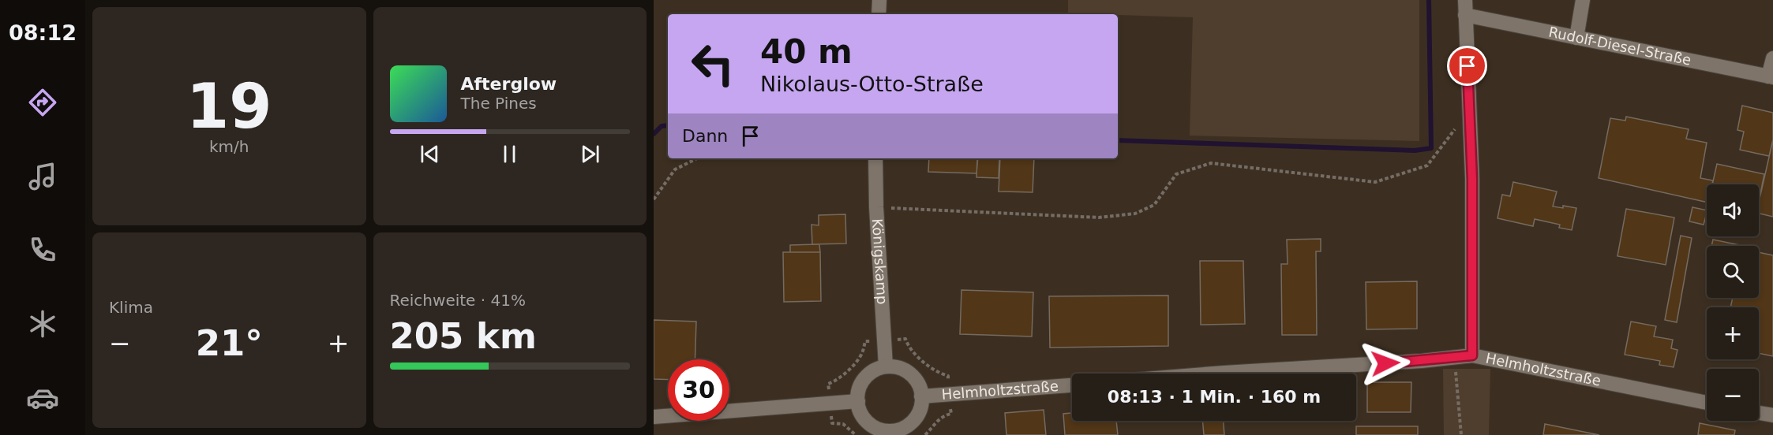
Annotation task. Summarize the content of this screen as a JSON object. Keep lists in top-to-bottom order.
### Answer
{
  "streets": {
    "street": ["Rudolf-Diesel-Straße", "Königskamp", "Helmholtzstraße"]
  },
  "crossings": [
    ["Königskamp", "Helmholtzstraße"]
  ],
  "page": {
    "tabs": "08:12",
    "tile": [
      ["19", "km/h"],
      "Klima",
      ["Reichweite · 41%", "205 km"]
    ],
    "turn": ["40 m", "Nikolaus-Otto-Straße"],
    "song": ["Afterglow", "The Pines"],
    "then": "Dann",
    "map_buttons": ["+", "−"],
    "heat": ["−", "21°", "+"],
    "limit": "30",
    "trip": "08:13 · 1 Min. · 160 m"
  }
}
